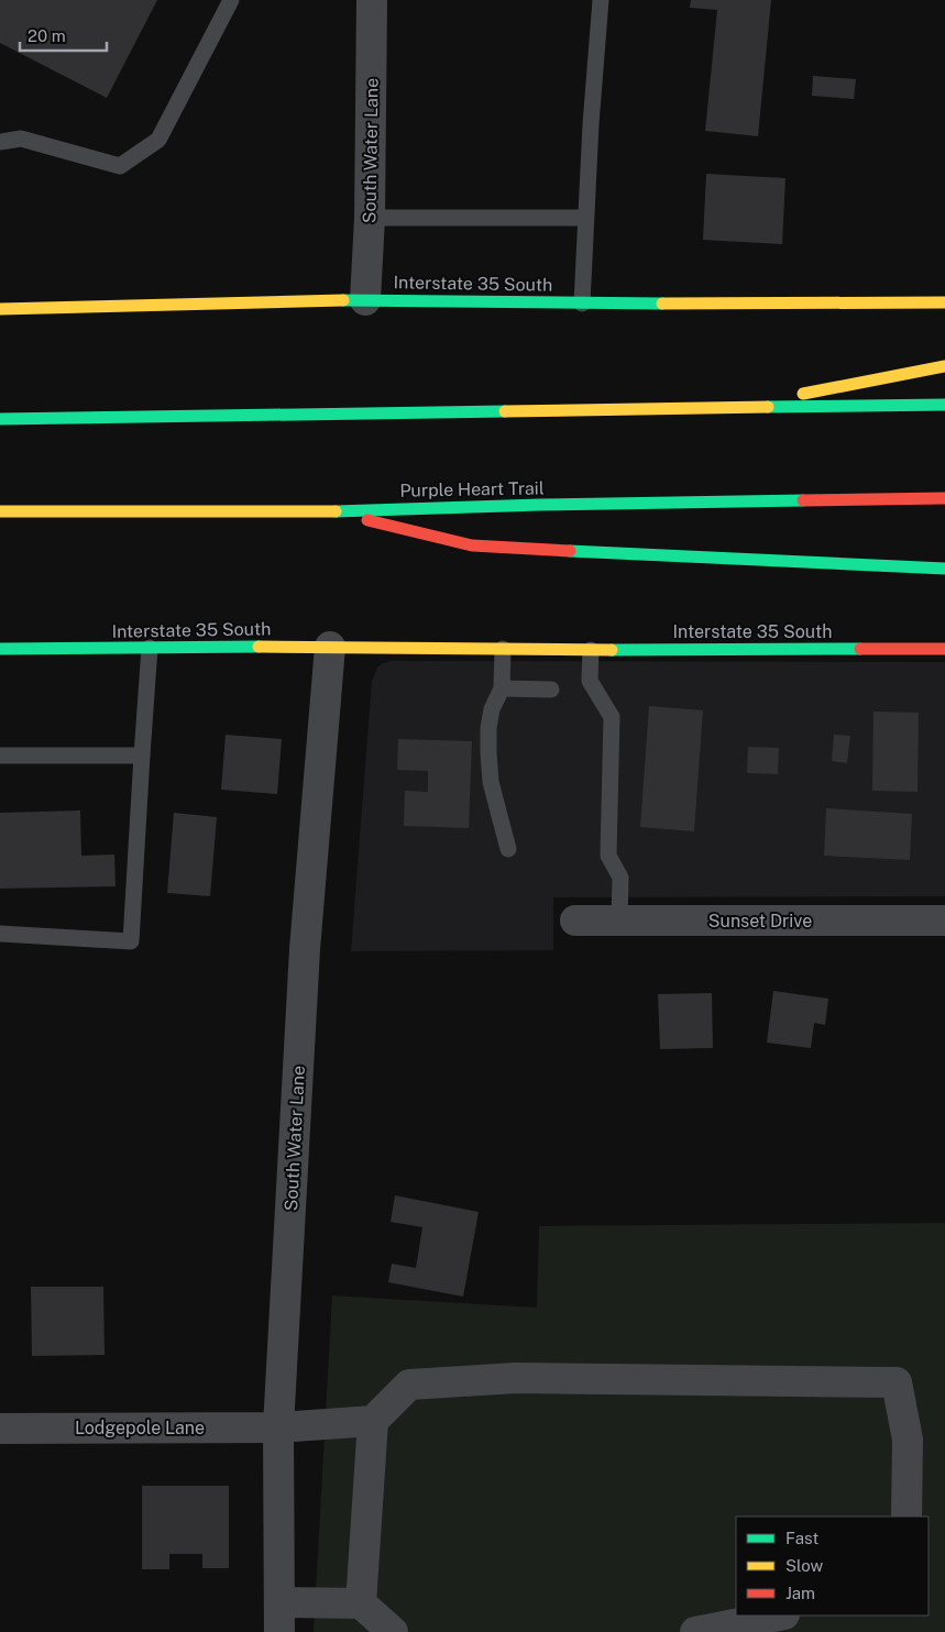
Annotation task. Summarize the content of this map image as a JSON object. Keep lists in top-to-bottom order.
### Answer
{
  "streets": {
    "main road": ["Interstate 35 South", "Purple Heart Trail"],
    "street": ["South Water Lane", "Sunset Drive", "Lodgepole Lane"]
  },
  "crossings": [
    ["South Water Lane", "Interstate 35 South"],
    ["South Water Lane", "Lodgepole Lane"]
  ],
  "legend": ["Fast", "Slow", "Jam"],
  "scale_bar": "20 m"
}
